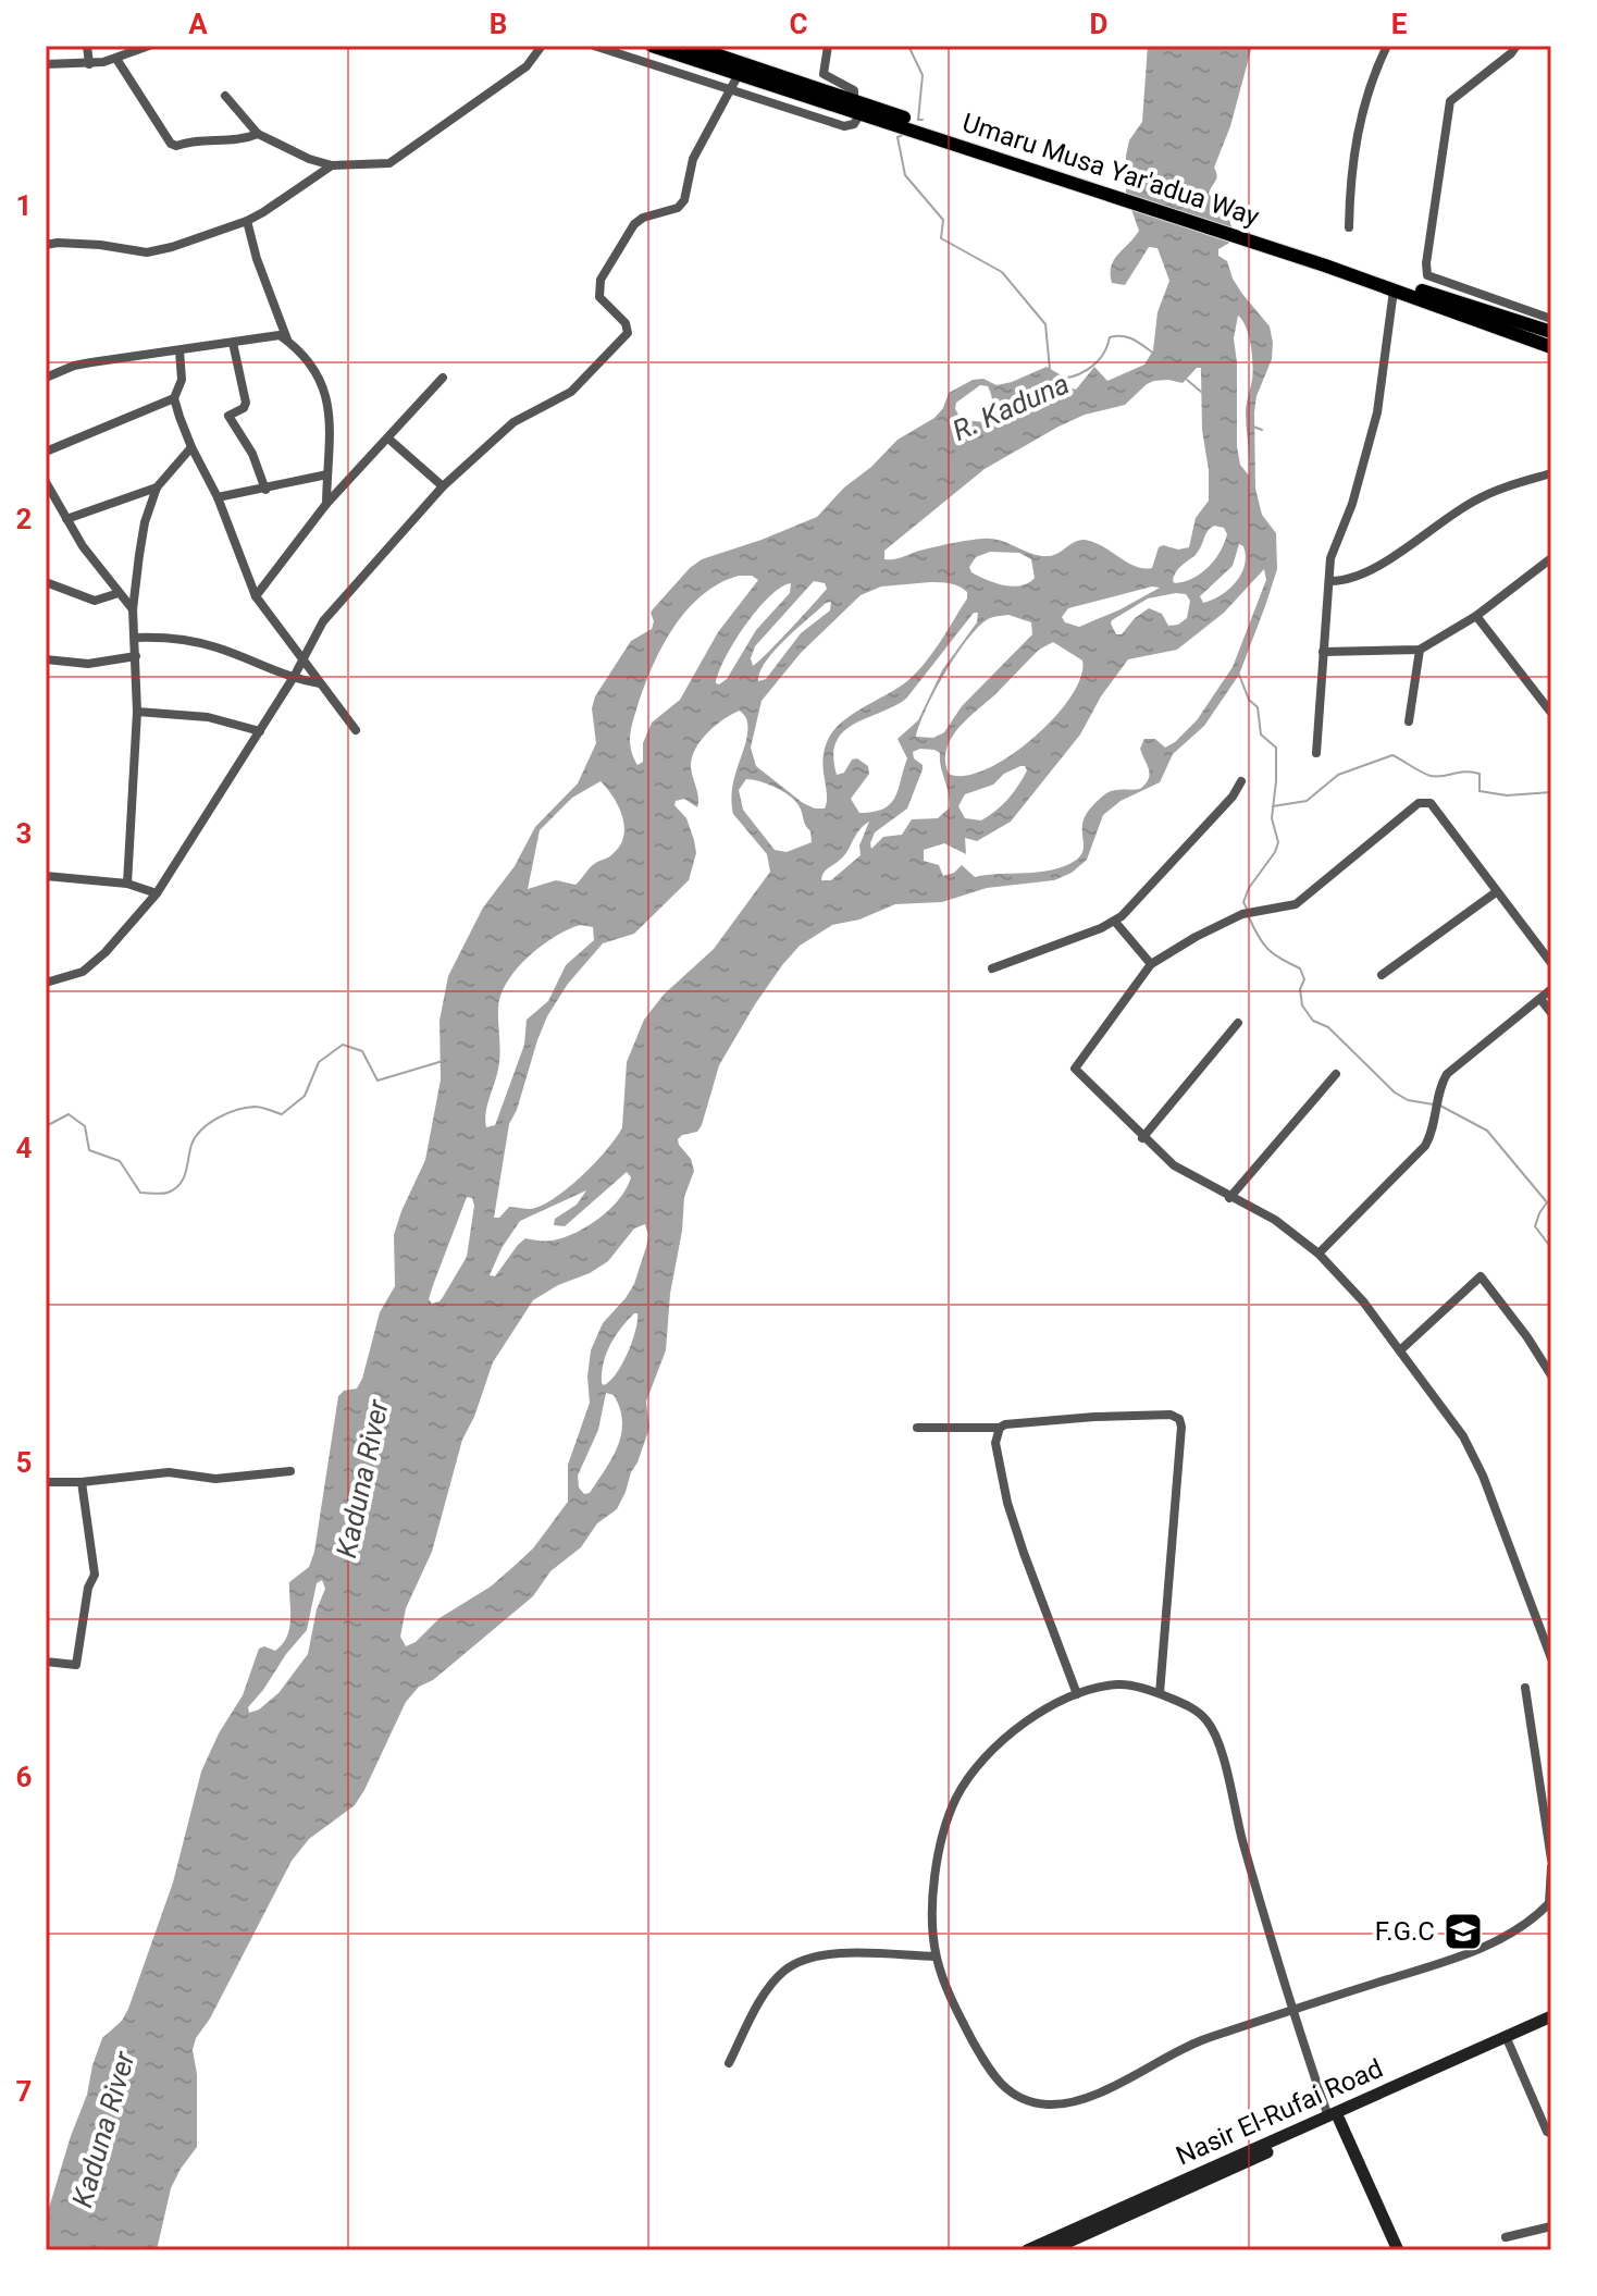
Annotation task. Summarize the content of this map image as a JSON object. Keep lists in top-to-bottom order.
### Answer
{
  "streets": {
    "main road": ["Umaru Musa Yar'adua Way", "Nasir El-Rufai Road"]
  },
  "water": ["R. Kaduna", "Kaduna River"],
  "places": {
    "school or university": ["F.G.C"]
  },
  "grid": {
    "columns": [
      "A",
      "B",
      "C",
      "D",
      "E"
    ],
    "rows": [
      "1",
      "2",
      "3",
      "4",
      "5",
      "6",
      "7"
    ]
  }
}
